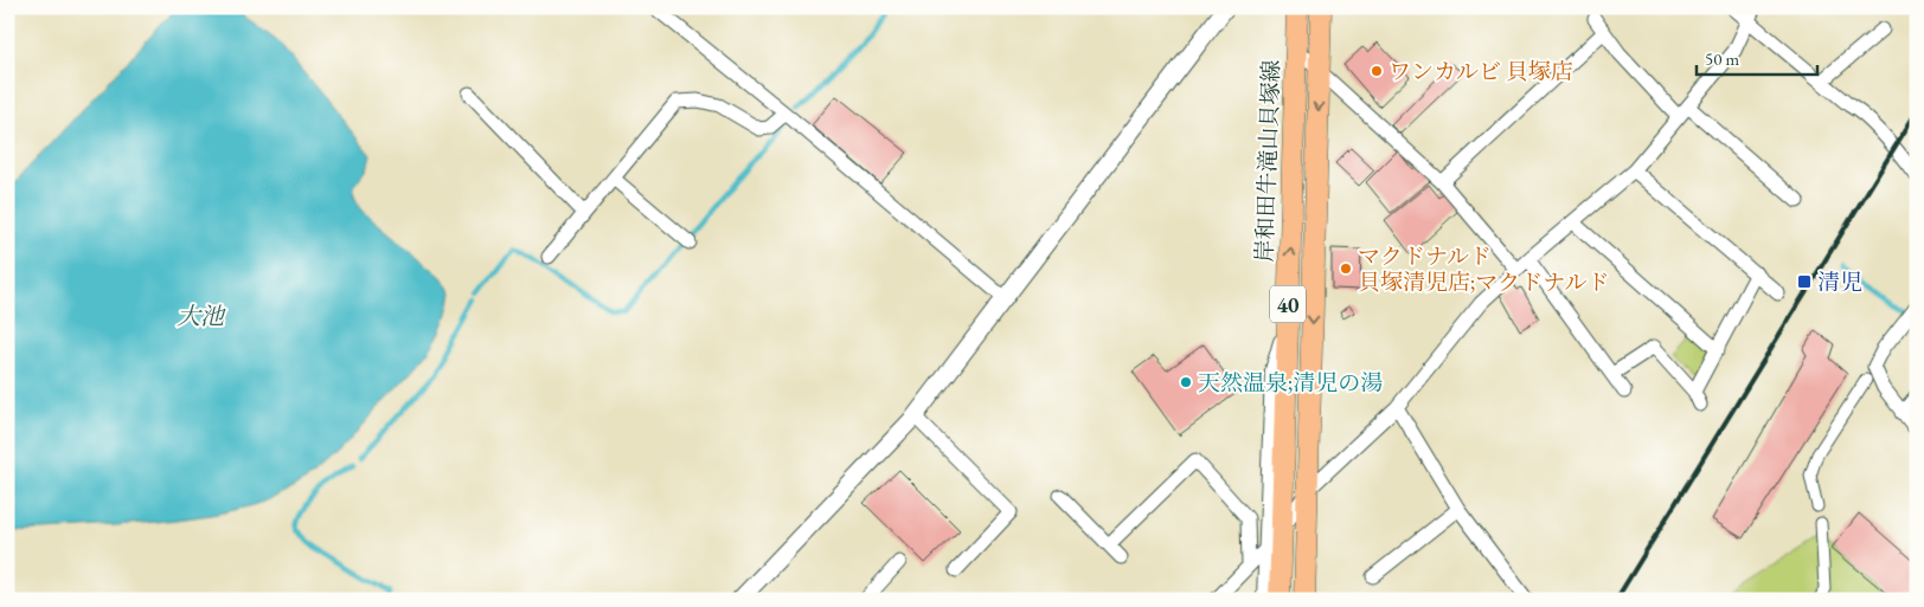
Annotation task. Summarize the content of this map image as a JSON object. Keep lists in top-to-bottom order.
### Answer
{
  "streets": {
    "main road": ["岸和田牛滝山貝塚線", "40"]
  },
  "water": ["大池"],
  "places": {
    "other": ["ワンカルビ 貝塚店", "マクドナルド 貝塚清児店;マクドナルド", "天然温泉;清児の湯"],
    "transit": ["清児"]
  },
  "scale_bar": "50 m"
}
